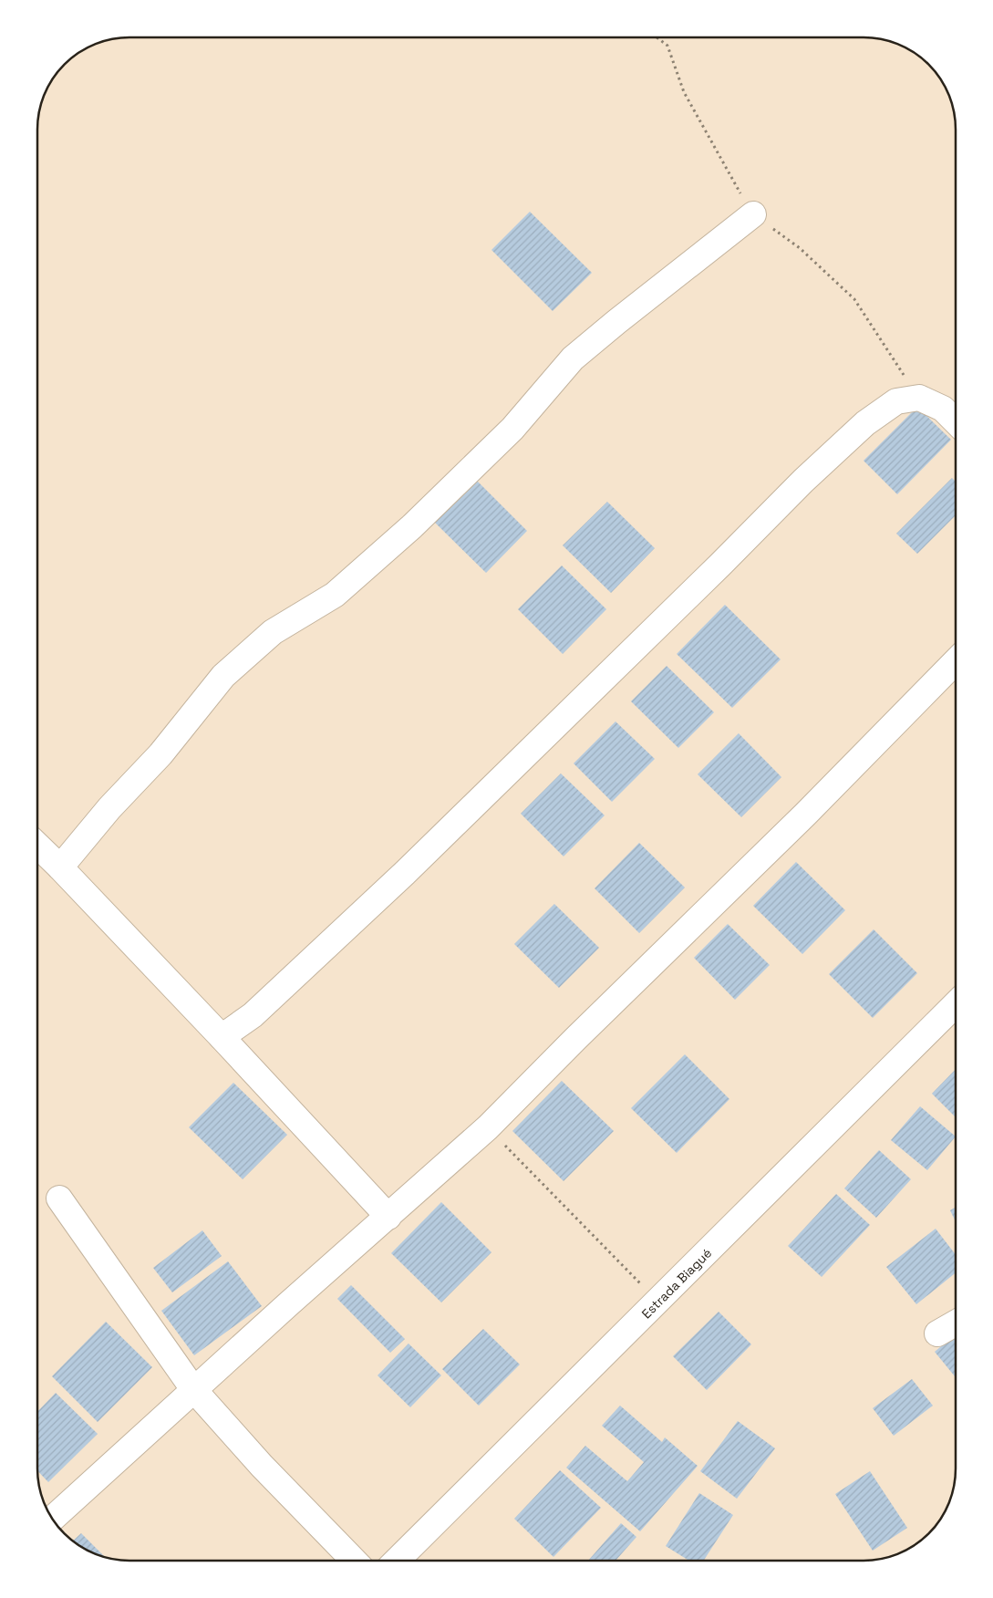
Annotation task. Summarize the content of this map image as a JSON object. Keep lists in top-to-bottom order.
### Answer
{
  "streets": {
    "street": ["Estrada Biagué"]
  }
}
